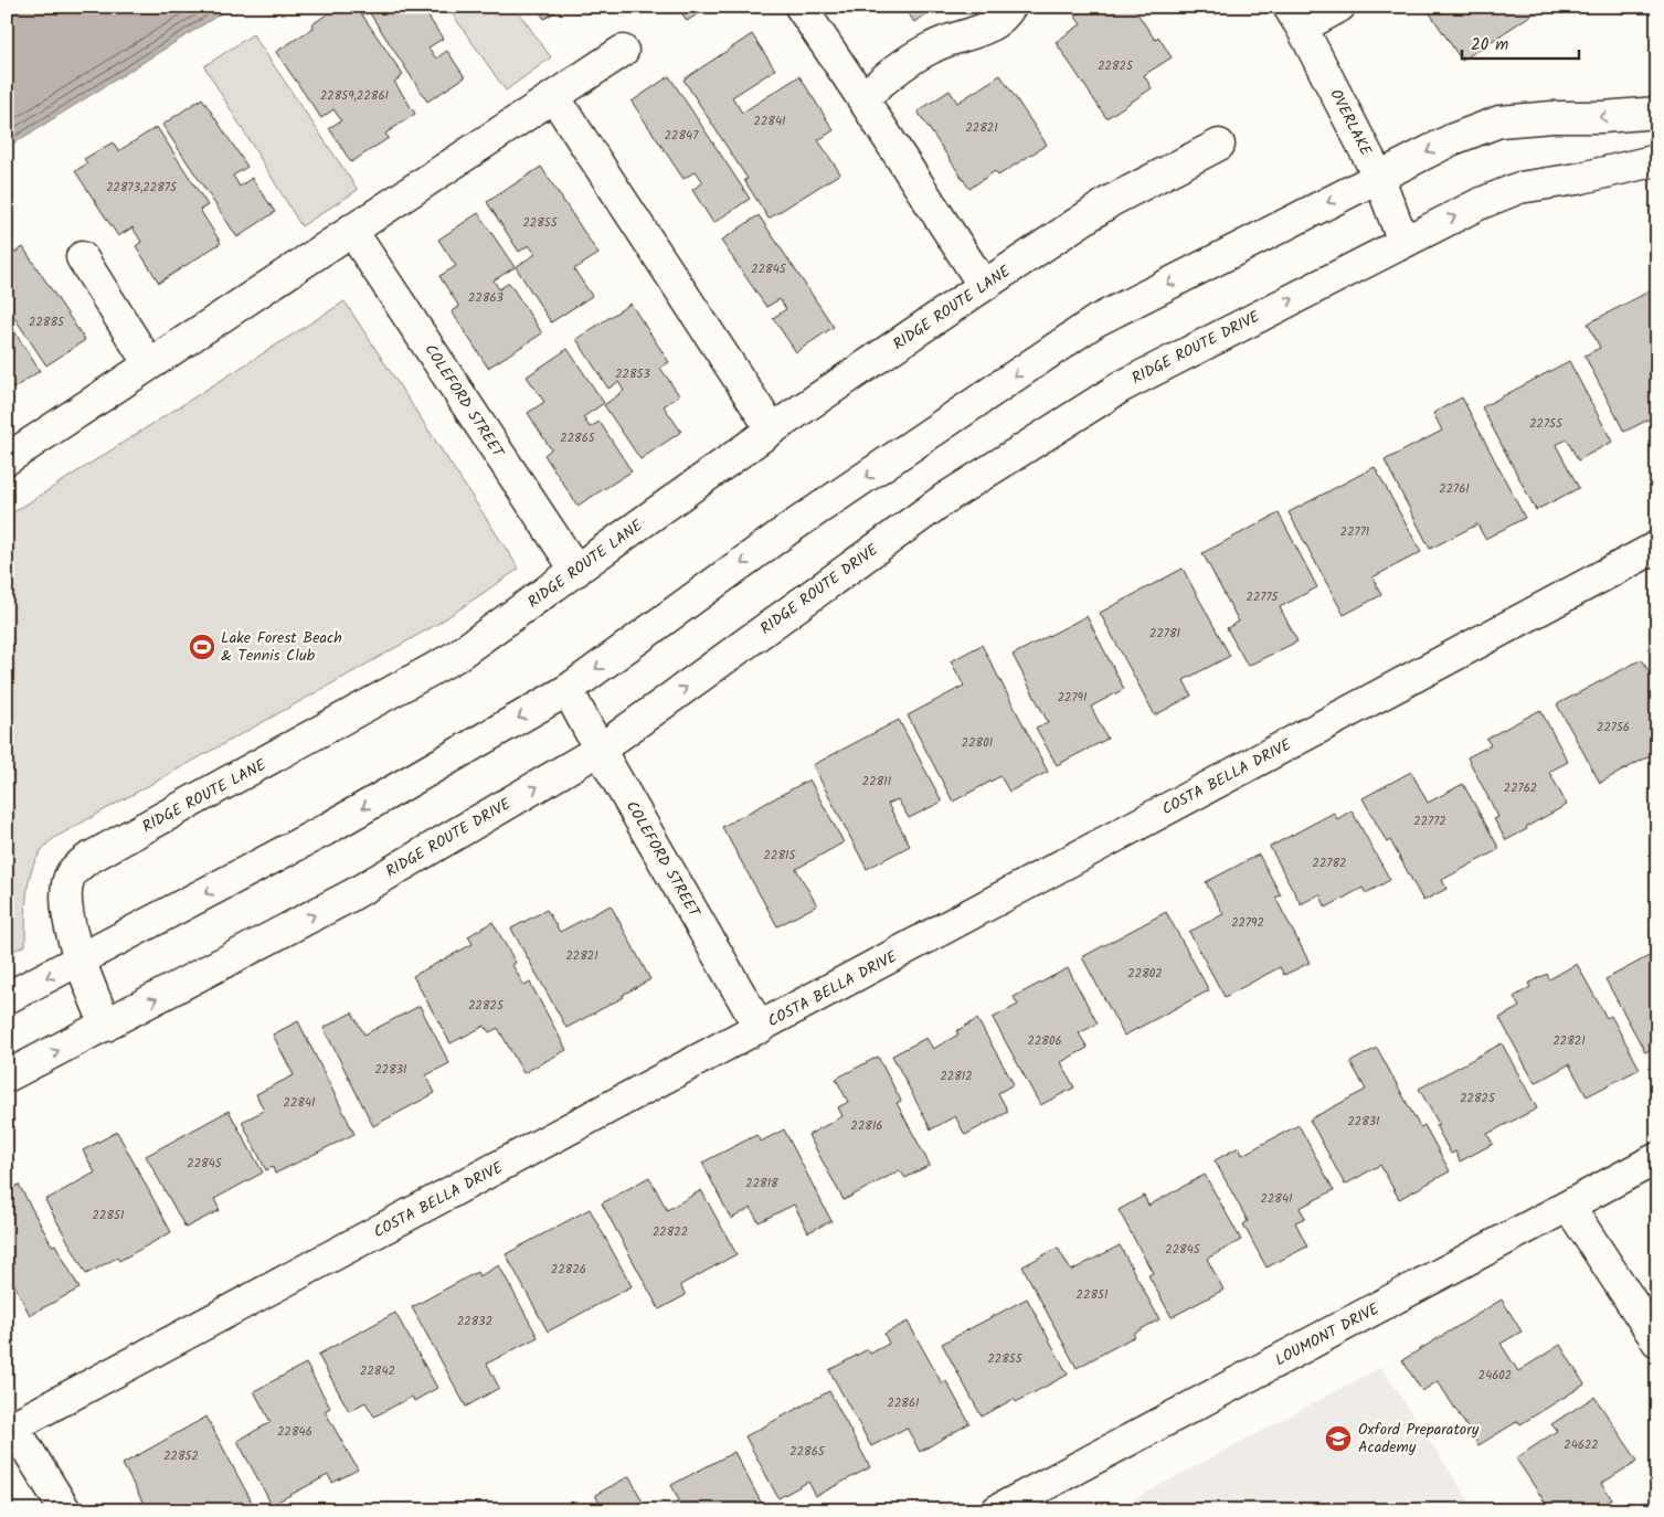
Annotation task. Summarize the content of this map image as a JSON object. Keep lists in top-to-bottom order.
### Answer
{
  "streets": {
    "street": [
      "OVERLAKE",
      "RIDGE ROUTE LANE",
      "RIDGE ROUTE DRIVE",
      "COLEFORD STREET",
      "COSTA BELLA DRIVE",
      "LOUMONT DRIVE"
    ]
  },
  "crossings": [
    ["OVERLAKE", "RIDGE ROUTE DRIVE"],
    ["RIDGE ROUTE LANE", "RIDGE ROUTE DRIVE"],
    ["RIDGE ROUTE LANE", "COLEFORD STREET"],
    ["RIDGE ROUTE DRIVE", "COLEFORD STREET"],
    ["COLEFORD STREET", "COSTA BELLA DRIVE"]
  ],
  "places": {
    "sports": ["Lake Forest Beach & Tennis Club"],
    "school or university": ["Oxford Preparatory Academy"]
  },
  "house_numbers": [
    "22825",
    "22859,22861",
    "22841",
    "22821",
    "22847",
    "22873,22875",
    "22855",
    "22845",
    "22863",
    "22885",
    "22853",
    "22755",
    "22865",
    "22761",
    "22771",
    "22775",
    "22781",
    "22791",
    "22756",
    "22801",
    "22811",
    "22762",
    "22772",
    "22815",
    "22782",
    "22792",
    "22821",
    "22802",
    "22825",
    "22806",
    "22821",
    "22831",
    "22812",
    "22825",
    "22841",
    "22831",
    "22816",
    "22845",
    "22818",
    "22841",
    "22851",
    "22822",
    "22845",
    "22826",
    "22851",
    "22832",
    "22855",
    "22842",
    "24602",
    "22861",
    "22846",
    "24622",
    "22865",
    "22852"
  ],
  "scale_bar": "20 m"
}
